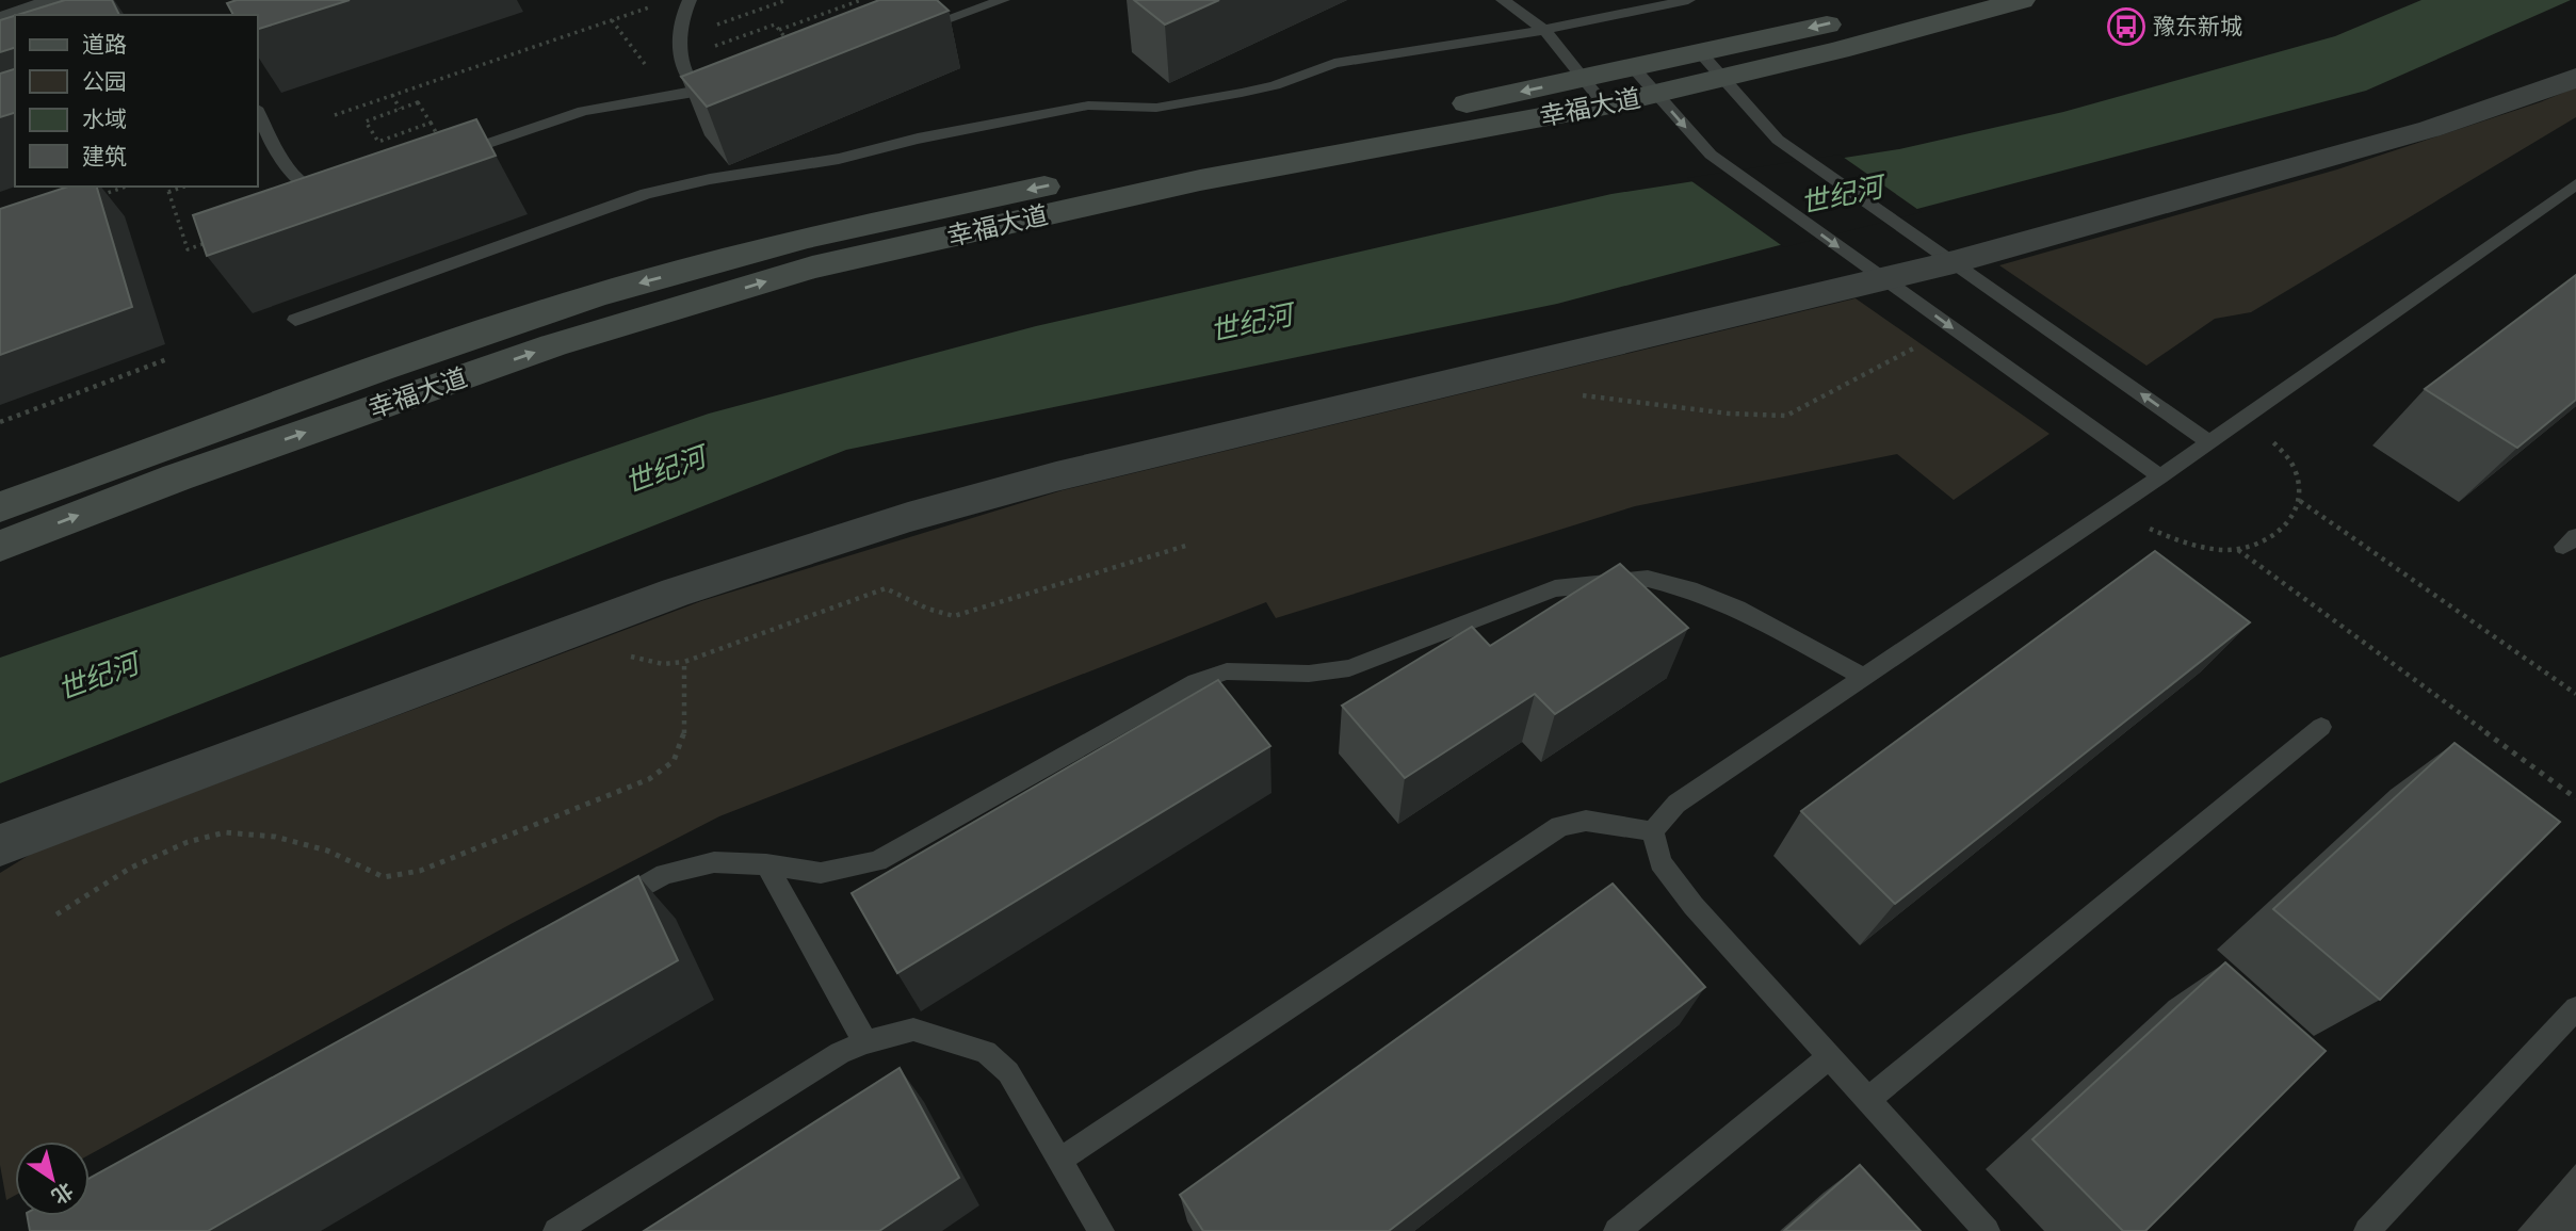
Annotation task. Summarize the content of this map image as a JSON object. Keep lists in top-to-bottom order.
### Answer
{
  "streets": {
    "main road": ["幸福大道"]
  },
  "water": ["世纪河"],
  "places": {
    "bus stop": ["豫东新城"]
  },
  "legend": [
    "道路",
    "公园",
    "水域",
    "建筑"
  ],
  "north": "bottom right"
}
